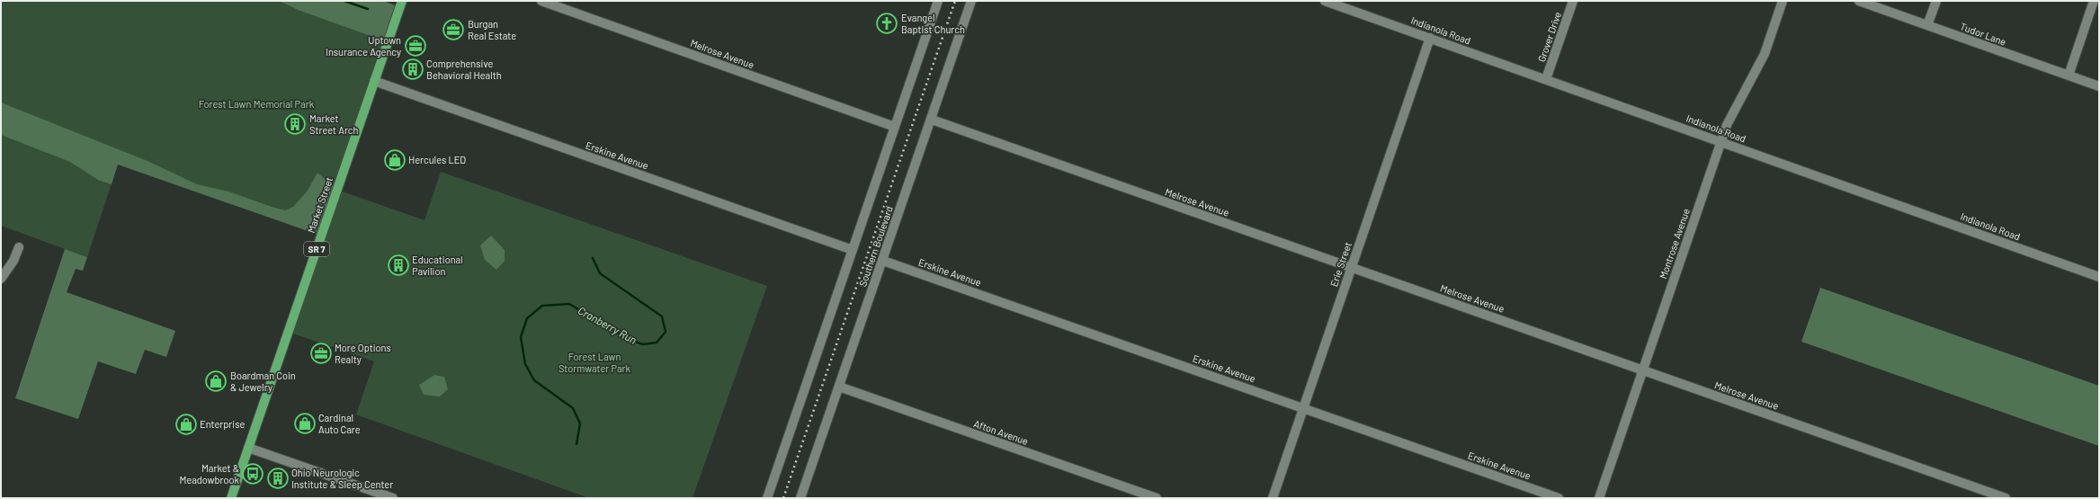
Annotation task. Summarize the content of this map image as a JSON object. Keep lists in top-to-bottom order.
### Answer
{
  "streets": {
    "main road": ["Market Street", "SR 7"],
    "street": [
      "Indianola Road",
      "Tudor Lane",
      "Grover Drive",
      "Melrose Avenue",
      "Erskine Avenue",
      "Montrose Avenue",
      "Southern Boulevard",
      "Erie Street",
      "Afton Avenue"
    ]
  },
  "crossings": [
    ["Indianola Road", "Grover Drive"],
    ["Indianola Road", "Montrose Avenue"],
    ["Indianola Road", "Erie Street"],
    ["Melrose Avenue", "Montrose Avenue"],
    ["Melrose Avenue", "Southern Boulevard"],
    ["Melrose Avenue", "Erie Street"],
    ["Erskine Avenue", "Market Street"],
    ["Erskine Avenue", "Southern Boulevard"],
    ["Erskine Avenue", "Erie Street"],
    ["Southern Boulevard", "Afton Avenue"]
  ],
  "water": ["Cranberry Run"],
  "parks": ["Forest Lawn Memorial Park", "Forest Lawn Stormwater Park"],
  "places": {
    "church": ["Evangel Baptist Church"],
    "office": ["Burgan Real Estate", "Uptown Insurance Agency", "More Options Realty"],
    "building": [
      "Comprehensive Behavioral Health",
      "Market Street Arch",
      "Educational Pavilion",
      "Ohio Neurologic Institute & Sleep Center"
    ],
    "shop": [
      "Hercules LED",
      "Boardman Coin & Jewelry",
      "Cardinal Auto Care",
      "Enterprise"
    ],
    "bus stop": ["Market & Meadowbrook"]
  }
}
